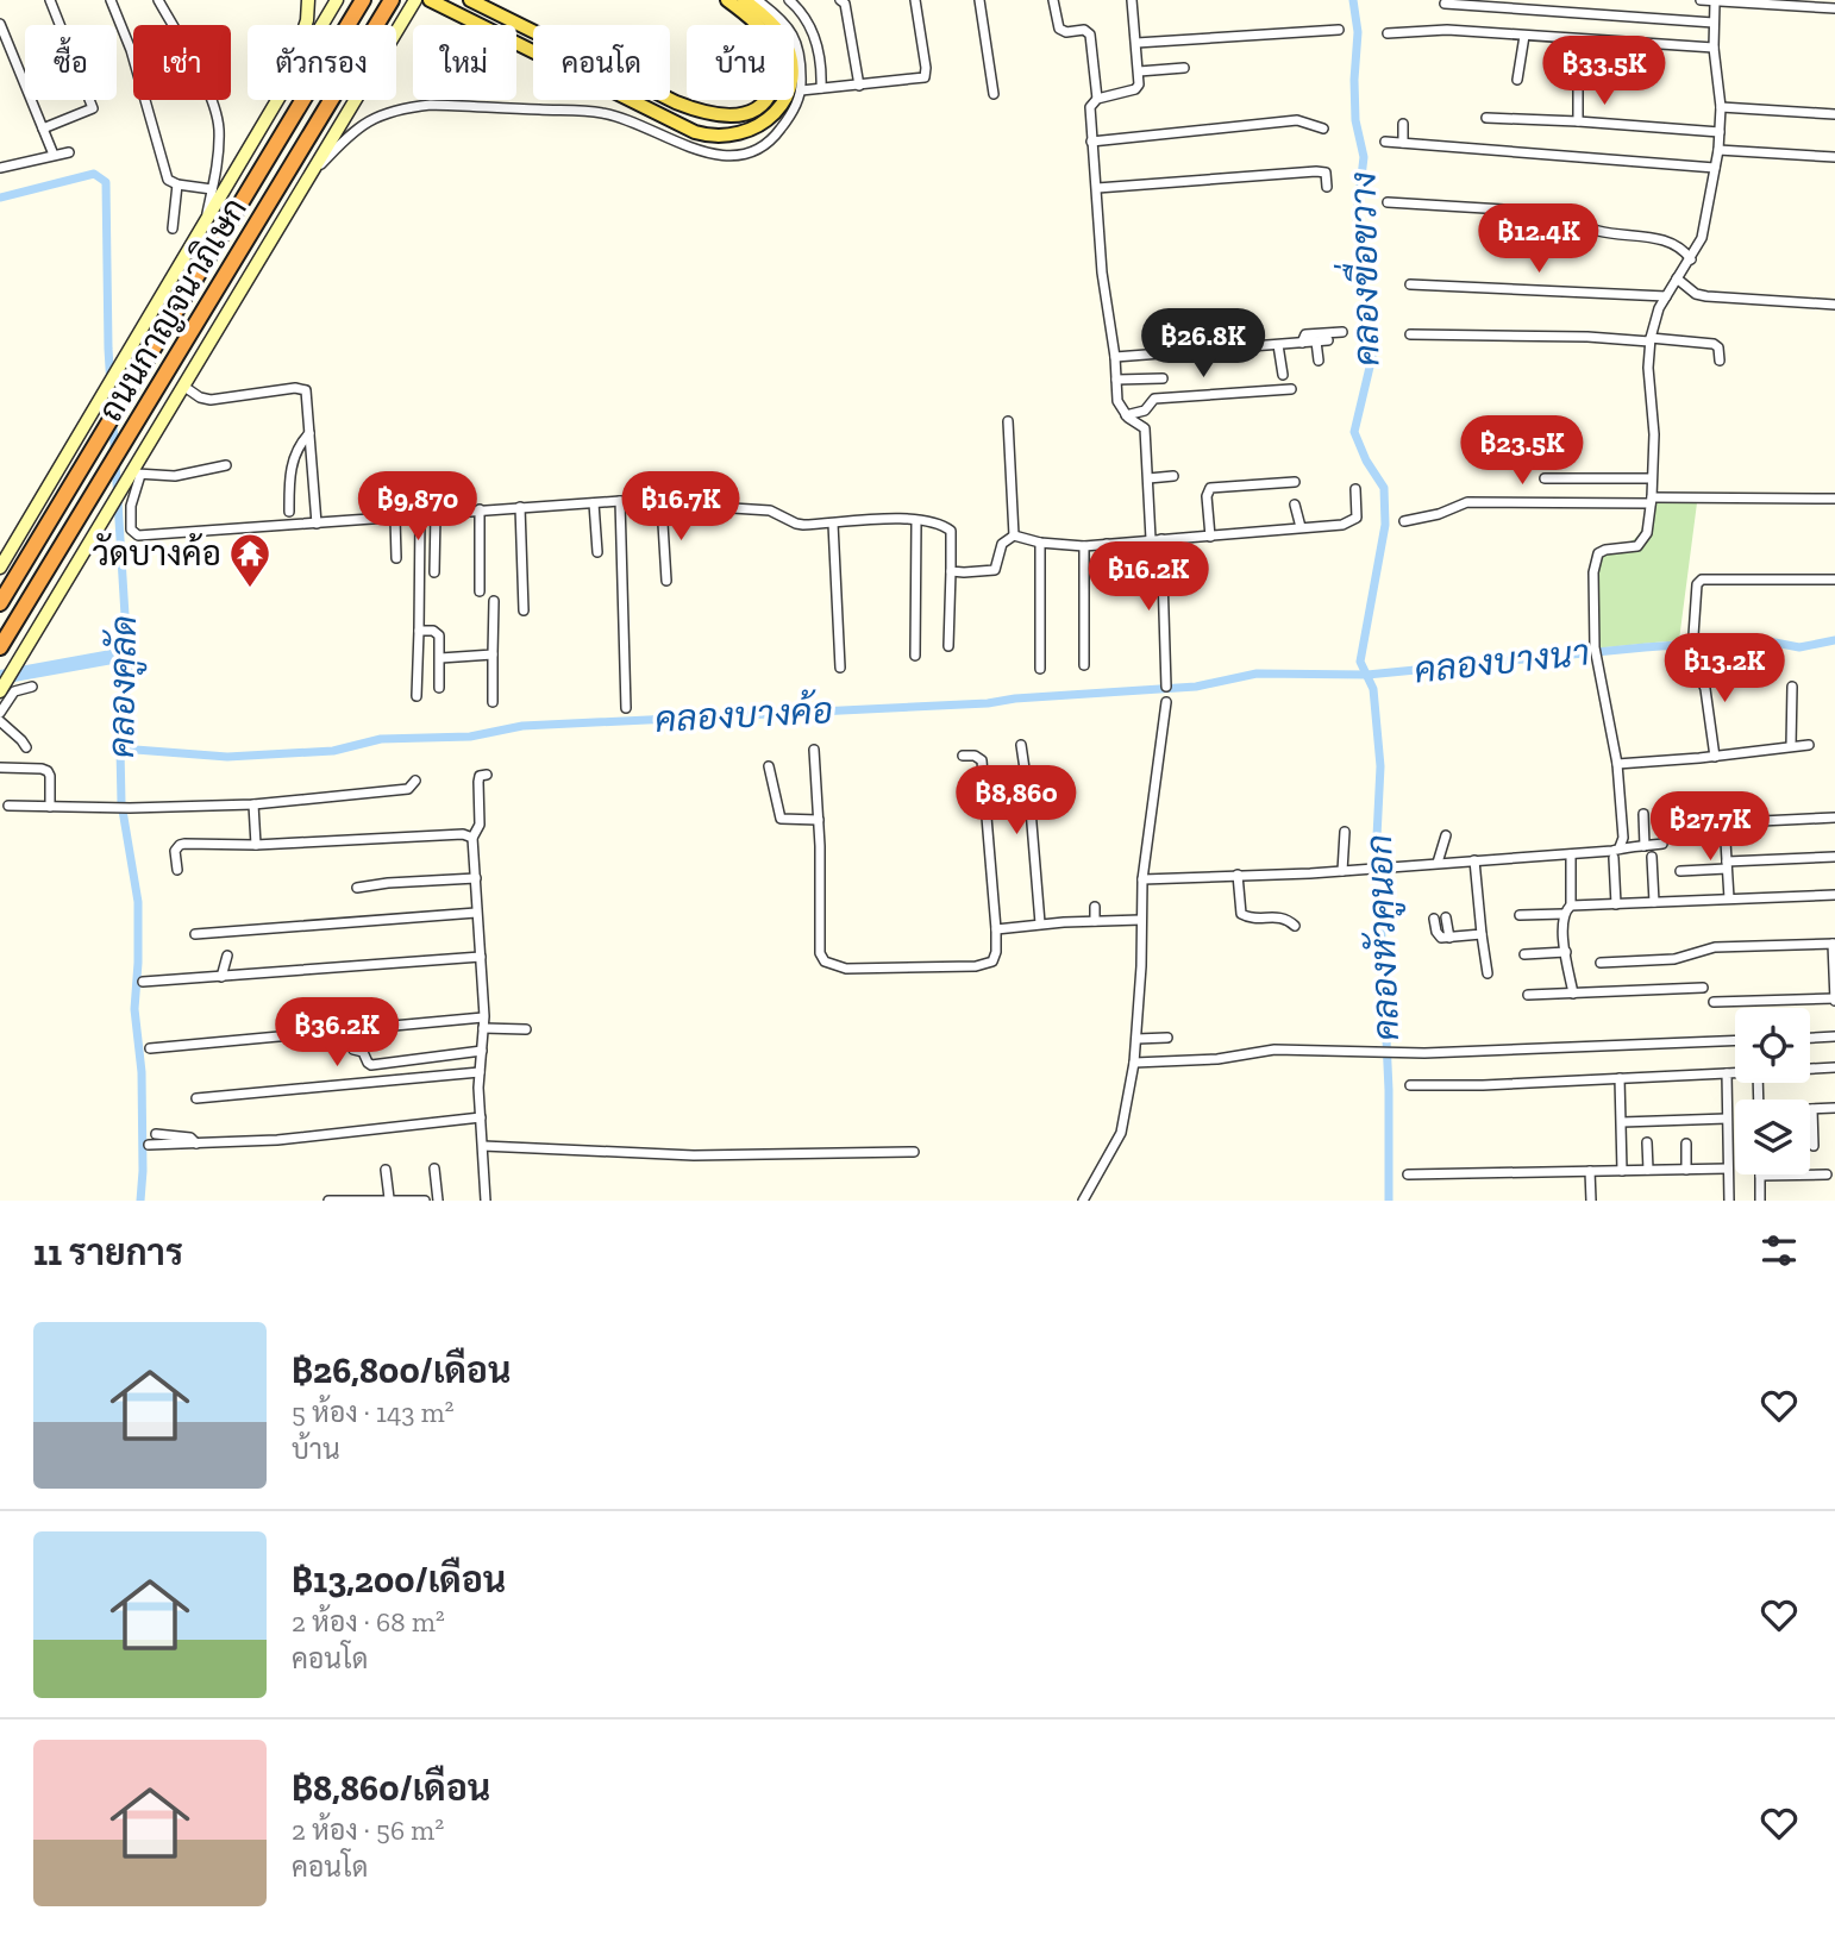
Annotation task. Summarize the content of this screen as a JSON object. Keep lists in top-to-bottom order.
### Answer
{
  "streets": {
    "highway": ["ถนนกาญจนาภิเษก"]
  },
  "water": [
    "คลองขื่อขวาง",
    "คลองบางนา",
    "คลองคูลัด",
    "คลองบางค้อ",
    "คลองหัวคูนอก"
  ],
  "places": {
    "temple": ["วัดบางค้อ"]
  },
  "page": {
    "chip": [
      "ซื้อ",
      "เช่า",
      "ตัวกรอง",
      "ใหม่",
      "คอนโด",
      "บ้าน"
    ],
    "price": [
      "฿33.5K",
      "฿12.4K",
      "฿26.8K",
      "฿23.5K",
      "฿9,870",
      "฿16.7K",
      "฿16.2K",
      "฿13.2K",
      "฿8,860",
      "฿27.7K",
      "฿36.2K"
    ],
    "heading": "11 รายการ",
    "list": [
      {
        "name": "฿26,800/เดือน",
        "note": "5 ห้อง · 143 m² · บ้าน"
      },
      {
        "name": "฿13,200/เดือน",
        "note": "2 ห้อง · 68 m² · คอนโด"
      },
      {
        "name": "฿8,860/เดือน",
        "note": "2 ห้อง · 56 m² · คอนโด"
      }
    ]
  }
}
